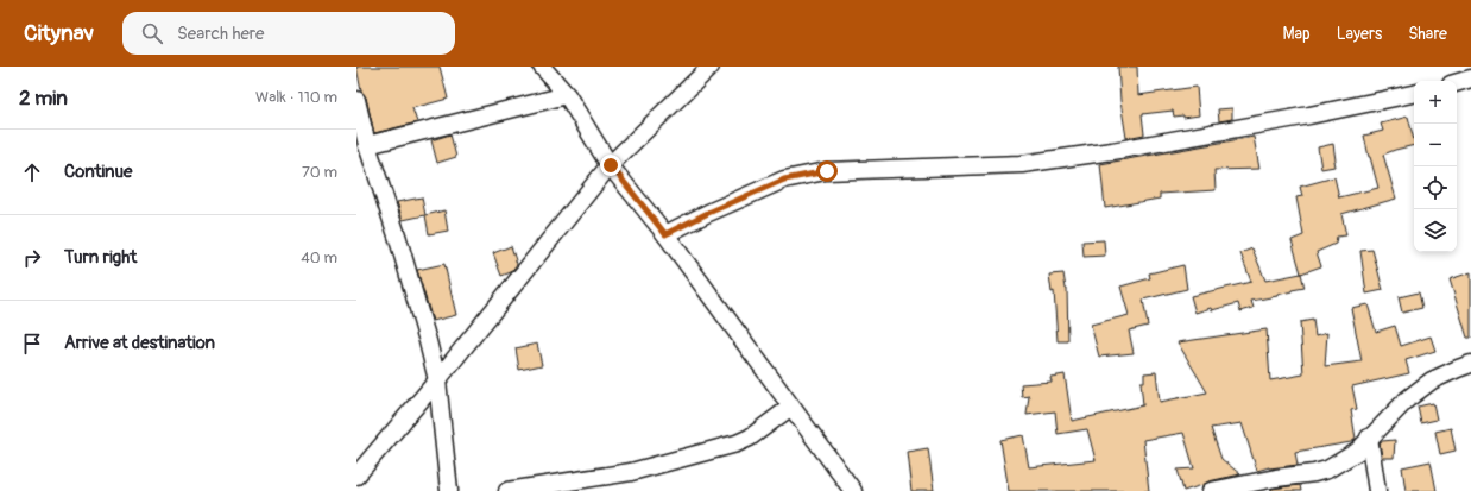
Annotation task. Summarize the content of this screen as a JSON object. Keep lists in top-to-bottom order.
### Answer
{
  "page": {
    "header": "Citynav",
    "search": "Search here",
    "nav": ["Map", "Layers", "Share"],
    "heading": ["2 min", "Walk · 110 m"],
    "map_buttons": ["+", "−"],
    "list": [
      ["Continue", "70 m"],
      ["Turn right", "40 m"],
      "Arrive at destination"
    ]
  }
}
